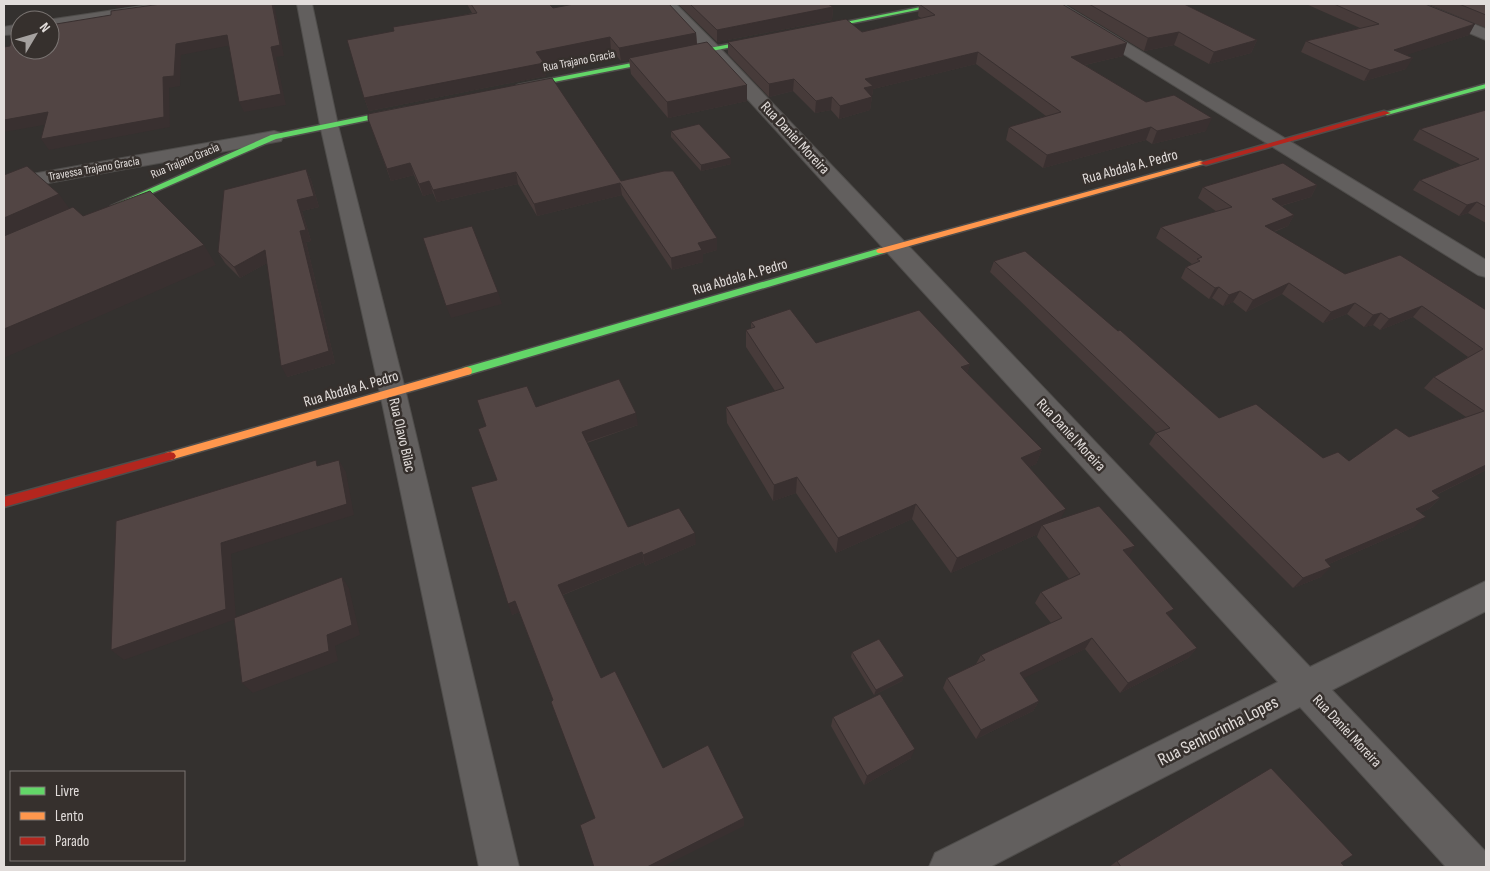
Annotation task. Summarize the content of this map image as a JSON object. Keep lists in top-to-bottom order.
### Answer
{
  "streets": {
    "street": [
      "Rua Trajano Gracia",
      "Rua Daniel Moreira",
      "Rua Abdala A. Pedro",
      "Travessa Trajano Gracia",
      "Rua Olavo Bilac",
      "Rua Senhorinha Lopes"
    ]
  },
  "crossings": [
    ["Rua Trajano Gracia", "Rua Daniel Moreira"],
    ["Rua Trajano Gracia", "Travessa Trajano Gracia"],
    ["Rua Trajano Gracia", "Rua Olavo Bilac"],
    ["Rua Daniel Moreira", "Rua Abdala A. Pedro"],
    ["Rua Daniel Moreira", "Rua Senhorinha Lopes"],
    ["Rua Abdala A. Pedro", "Rua Olavo Bilac"]
  ],
  "legend": ["Livre", "Lento", "Parado"],
  "north": "top right"
}
